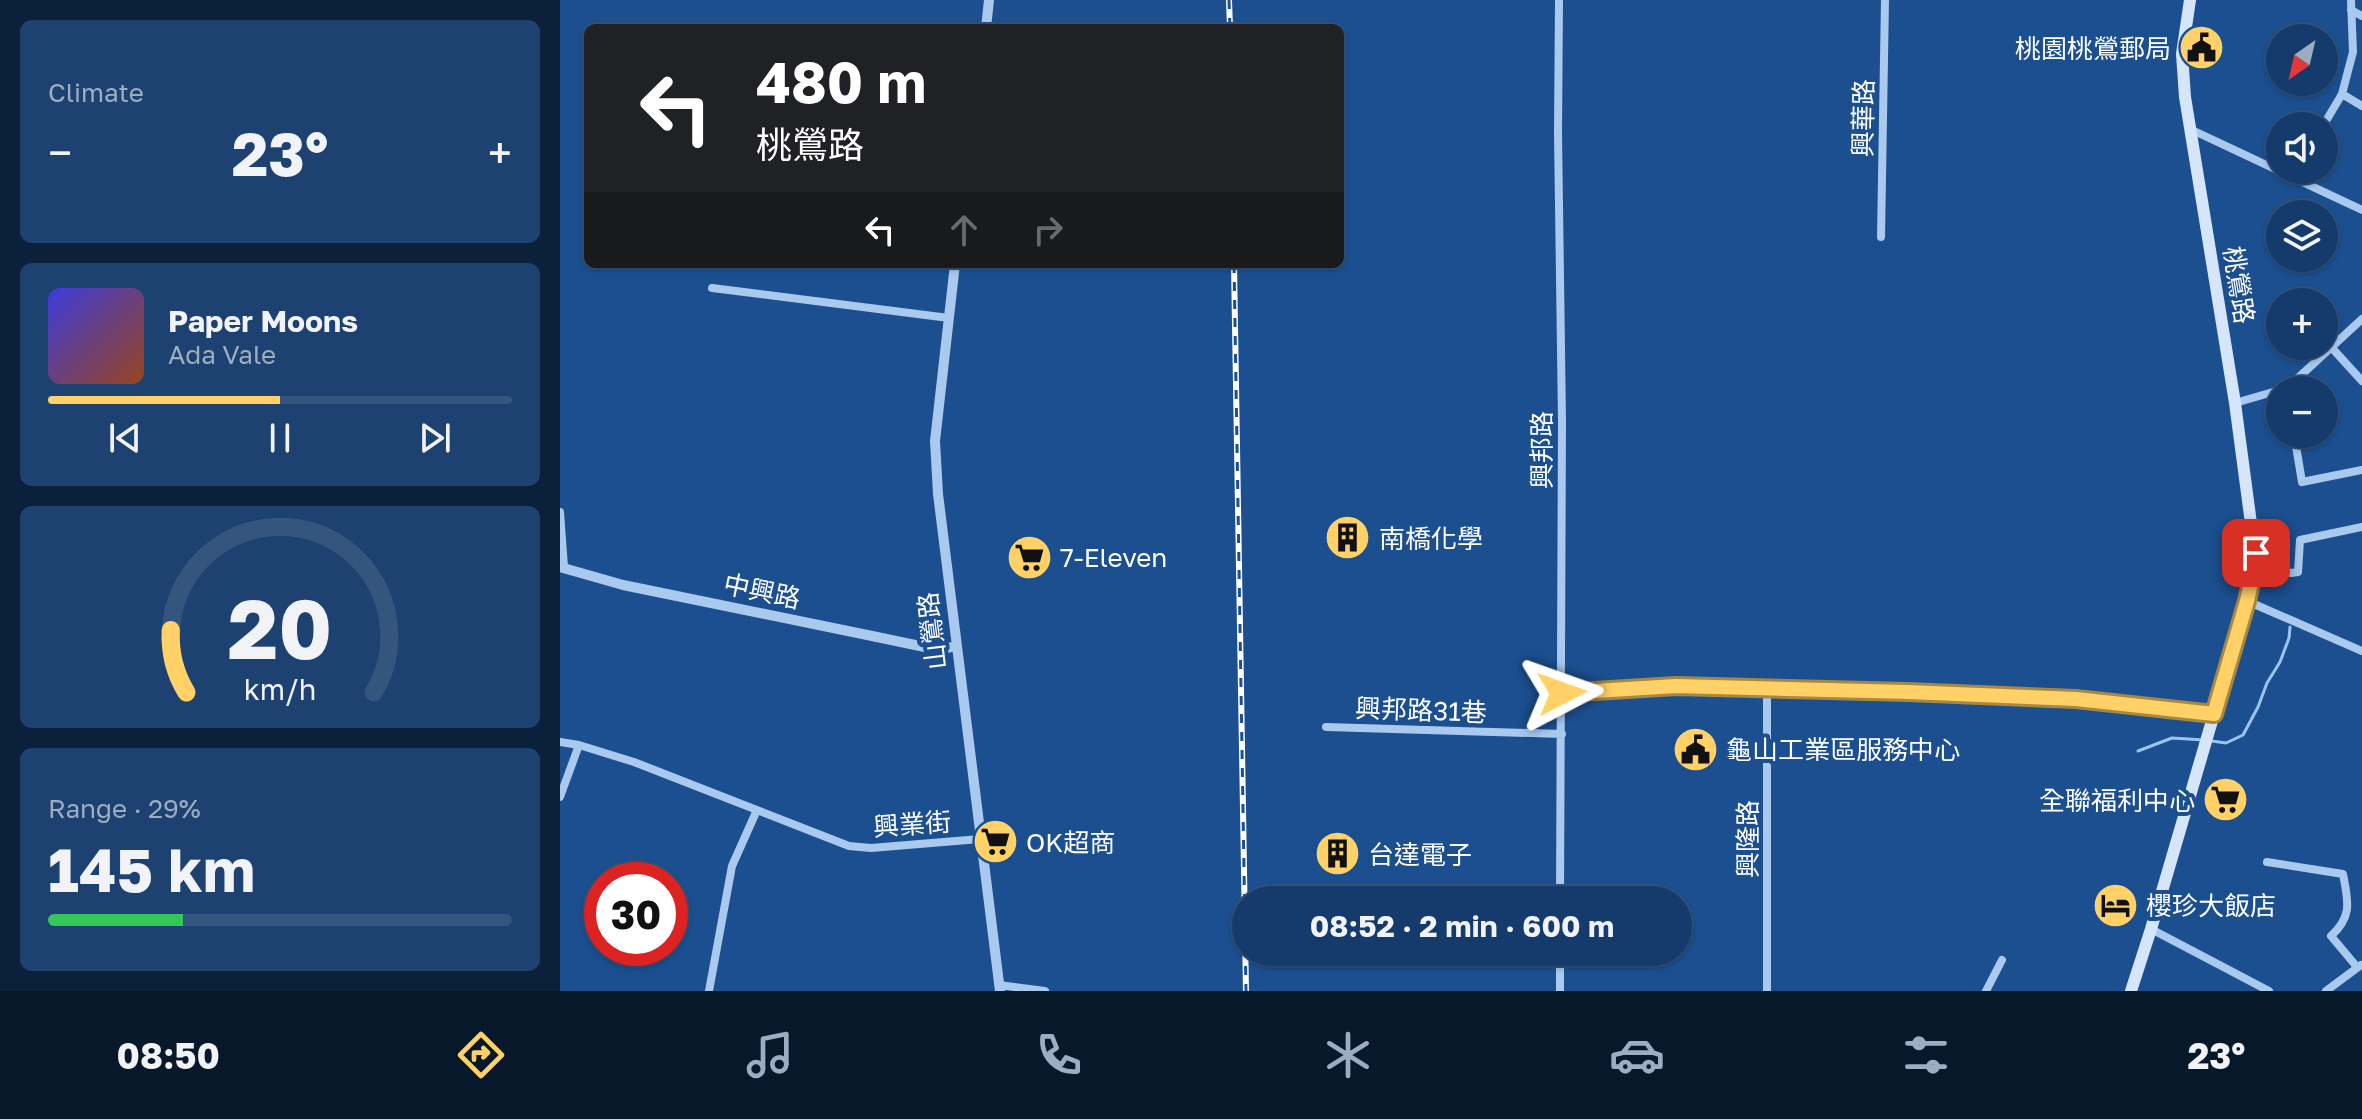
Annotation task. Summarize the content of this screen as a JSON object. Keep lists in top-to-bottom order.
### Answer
{
  "streets": {
    "main road": ["桃鶯路"],
    "street": [
      "興華路",
      "興邦路",
      "中興路",
      "山鶯路",
      "興邦路31巷",
      "興業街",
      "興隆路"
    ]
  },
  "crossings": [
    ["興邦路", "興邦路31巷"],
    ["中興路", "山鶯路"],
    ["山鶯路", "興業街"]
  ],
  "places": {
    "public building": ["桃園桃鶯郵局", "龜山工業區服務中心"],
    "building": ["南橋化學", "台達電子"],
    "supermarket": ["7-Eleven", "全聯福利中心", "OK超商"],
    "hotel": ["櫻珍大飯店"]
  },
  "north": "bottom left",
  "page": {
    "tile": [
      "Climate",
      ["Range · 29%", "145 km"]
    ],
    "map_buttons": ["+", "−"],
    "turn": ["480 m", "桃鶯路"],
    "heat": ["−", "23°", "+"],
    "song": ["Paper Moons", "Ada Vale"],
    "limit": "30",
    "trip": "08:52 · 2 min · 600 m",
    "tabs": ["08:50", "23°"],
    "gauge": ["20", "km/h"]
  }
}
